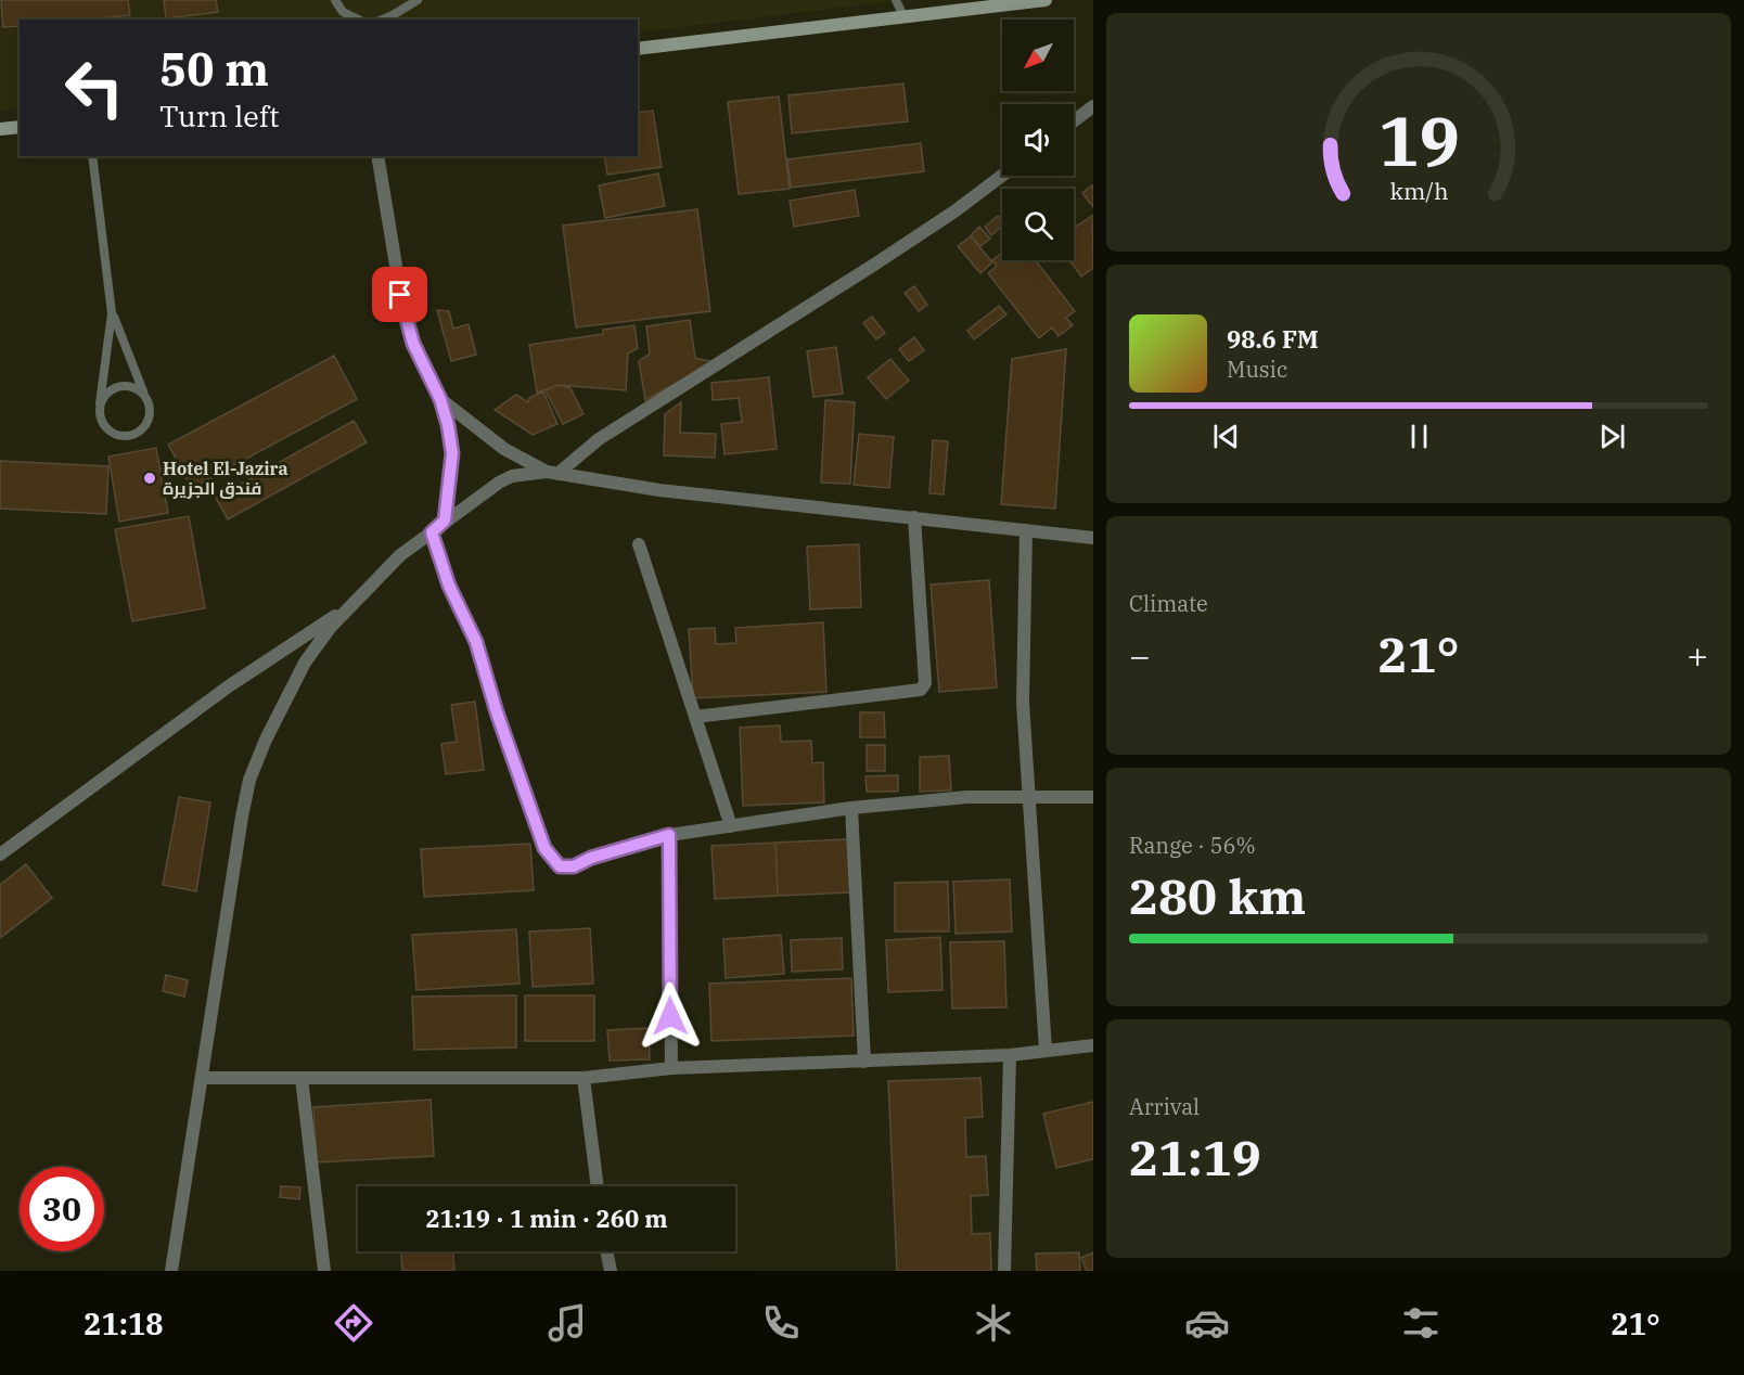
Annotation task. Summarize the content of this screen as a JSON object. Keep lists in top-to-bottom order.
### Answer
{
  "places": ["Hotel El-Jazira فندق الجزيرة"],
  "north": "bottom left",
  "page": {
    "turn": ["50 m", "Turn left"],
    "song": ["98.6 FM", "Music"],
    "tile": [
      "Climate",
      ["Range · 56%", "280 km"],
      ["Arrival", "21:19"]
    ],
    "heat": ["−", "21°", "+"],
    "limit": "30",
    "trip": "21:19 · 1 min · 260 m",
    "tabs": ["21:18", "21°"],
    "gauge": ["19", "km/h"]
  }
}
